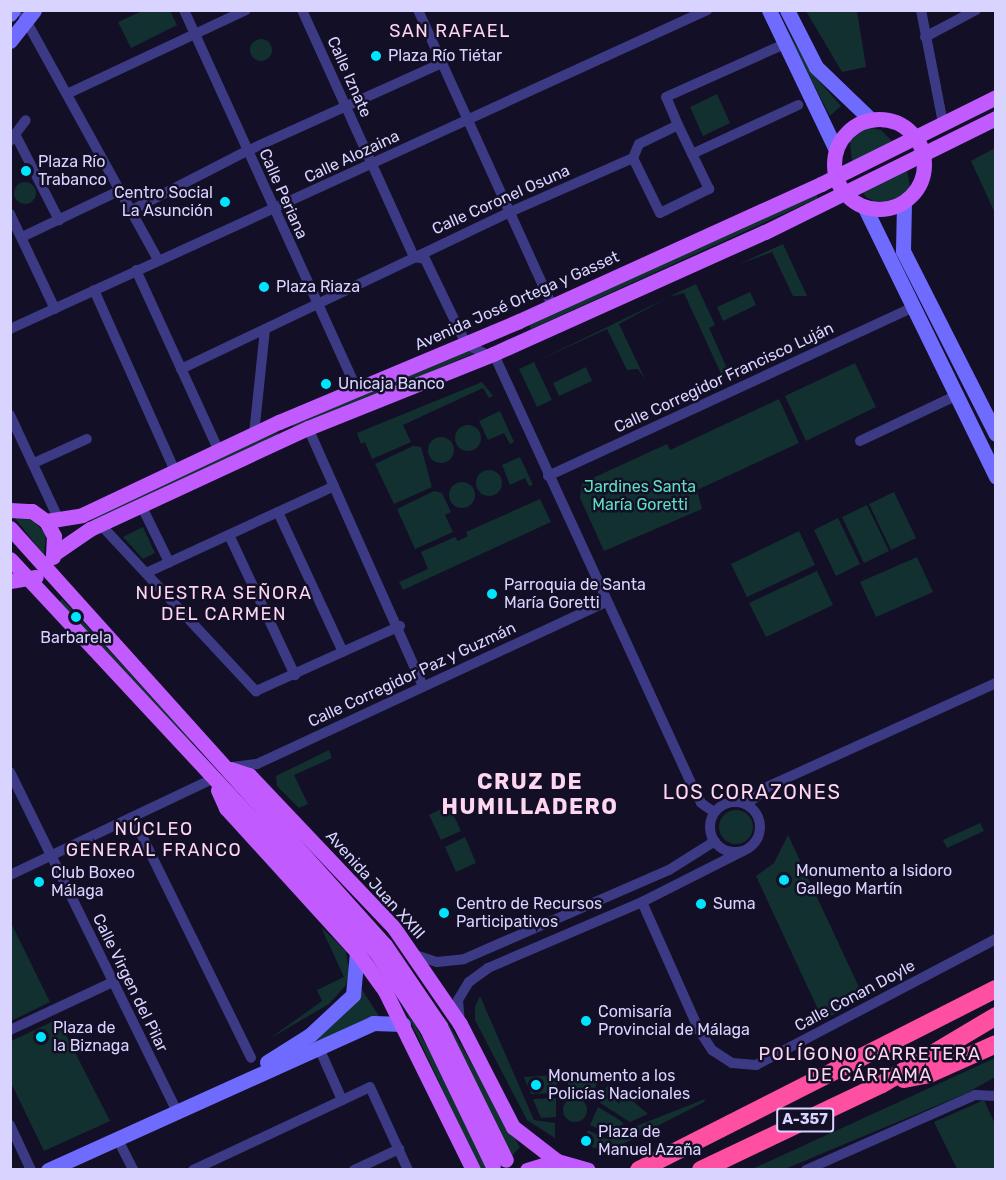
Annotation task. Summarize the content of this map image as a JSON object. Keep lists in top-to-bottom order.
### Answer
{
  "streets": {
    "highway": ["A-357"],
    "main road": ["Avenida José Ortega y Gasset", "Avenida Juan XXIII"],
    "street": [
      "Calle Iznate",
      "Calle Alozaina",
      "Calle Periana",
      "Calle Coronel Osuna",
      "Calle Corregidor Francisco Luján",
      "Calle Corregidor Paz y Guzmán",
      "Calle Virgen del Pilar",
      "Calle Conan Doyle"
    ]
  },
  "crossings": [
    ["Calle Iznate", "Calle Alozaina"],
    ["Calle Iznate", "Calle Coronel Osuna"],
    ["Calle Iznate", "Avenida José Ortega y Gasset"],
    ["Calle Alozaina", "Calle Periana"],
    ["Calle Periana", "Calle Coronel Osuna"],
    ["Calle Periana", "Avenida José Ortega y Gasset"],
    ["Calle Corregidor Paz y Guzmán", "Avenida Juan XXIII"]
  ],
  "districts": [
    "SAN RAFAEL",
    "NUESTRA SEÑORA DEL CARMEN",
    "CRUZ DE HUMILLADERO",
    "LOS CORAZONES",
    "NÚCLEO GENERAL FRANCO",
    "POLÍGONO CARRETERA DE CÁRTAMA"
  ],
  "parks": ["Jardines Santa María Goretti"],
  "places": [
    "Plaza Río Tiétar",
    "Plaza Río Trabanco",
    "Centro Social La Asunción",
    "Plaza Riaza",
    "Unicaja Banco",
    "Parroquia de Santa María Goretti",
    "Barbarela",
    "Monumento a Isidoro Gallego Martín",
    "Club Boxeo Málaga",
    "Suma",
    "Centro de Recursos Participativos",
    "Comisaría Provincial de Málaga",
    "Plaza de la Biznaga",
    "Monumento a los Policías Nacionales",
    "Plaza de Manuel Azaña"
  ]
}
